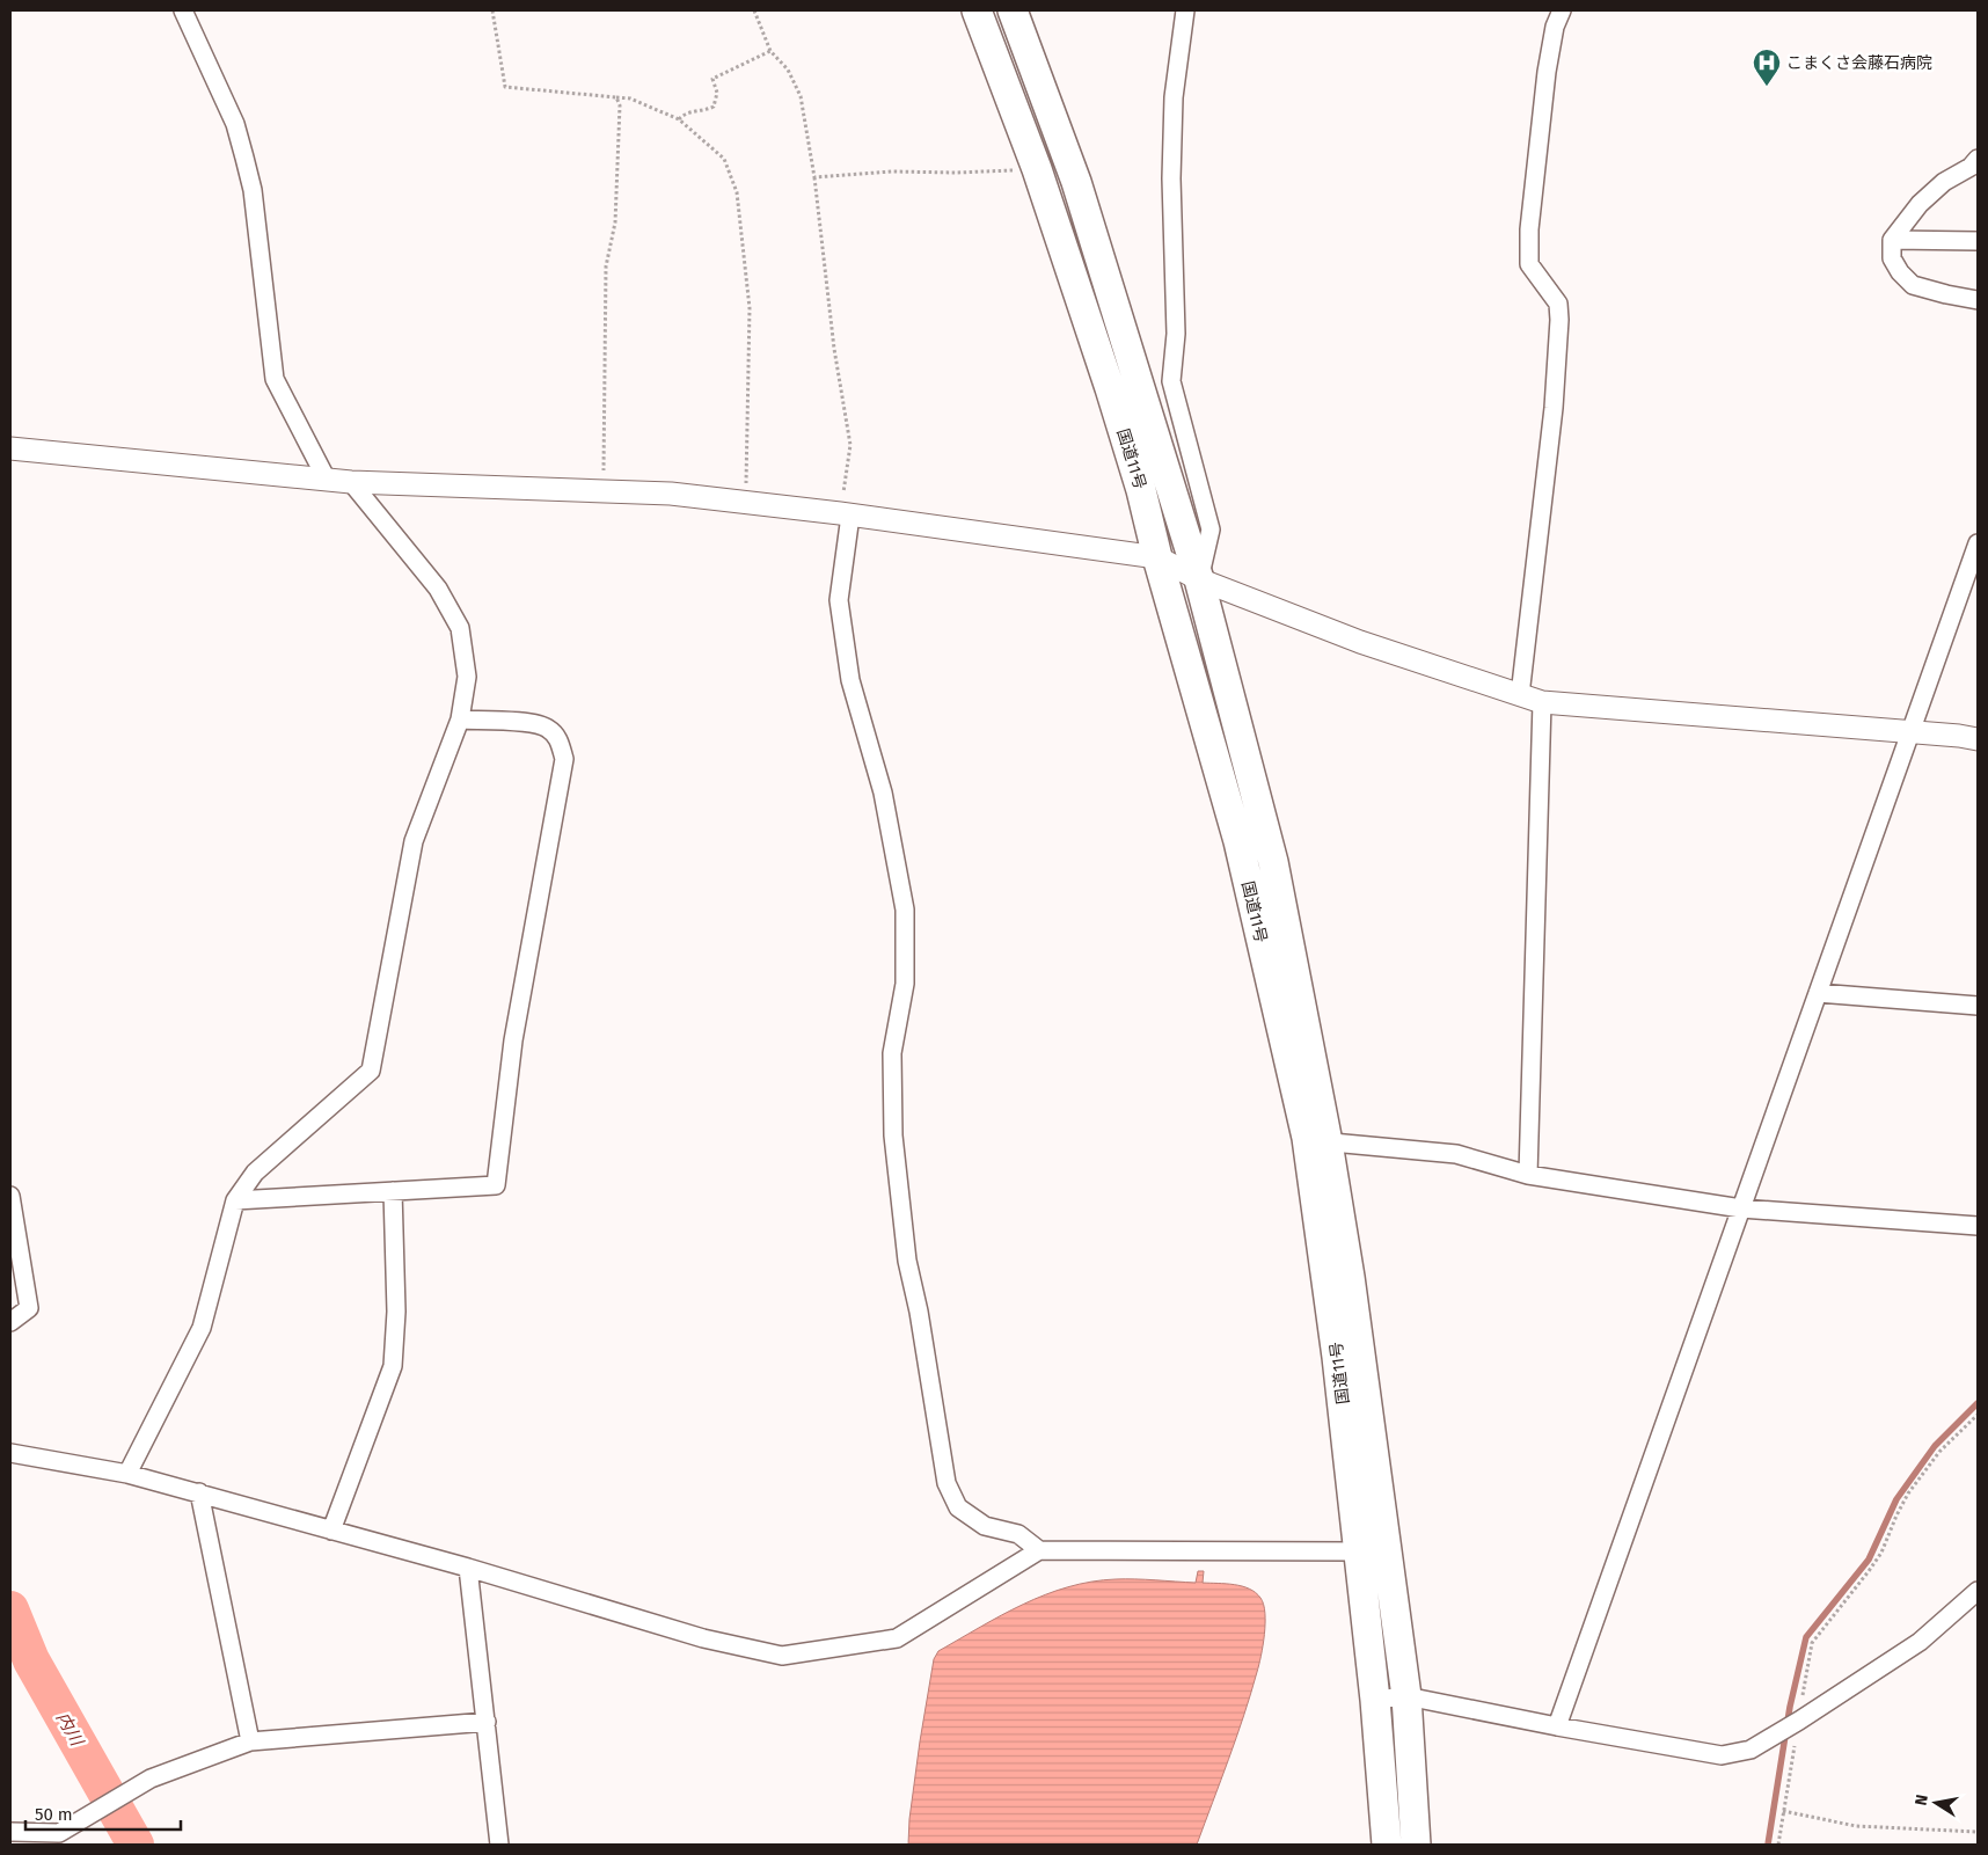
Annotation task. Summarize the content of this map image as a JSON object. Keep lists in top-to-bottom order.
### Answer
{
  "streets": {
    "highway": ["国道11号"]
  },
  "water": ["内川"],
  "places": {
    "hospital": ["こまくさ会藤石病院"]
  },
  "scale_bar": "50 m",
  "north": "left"
}
